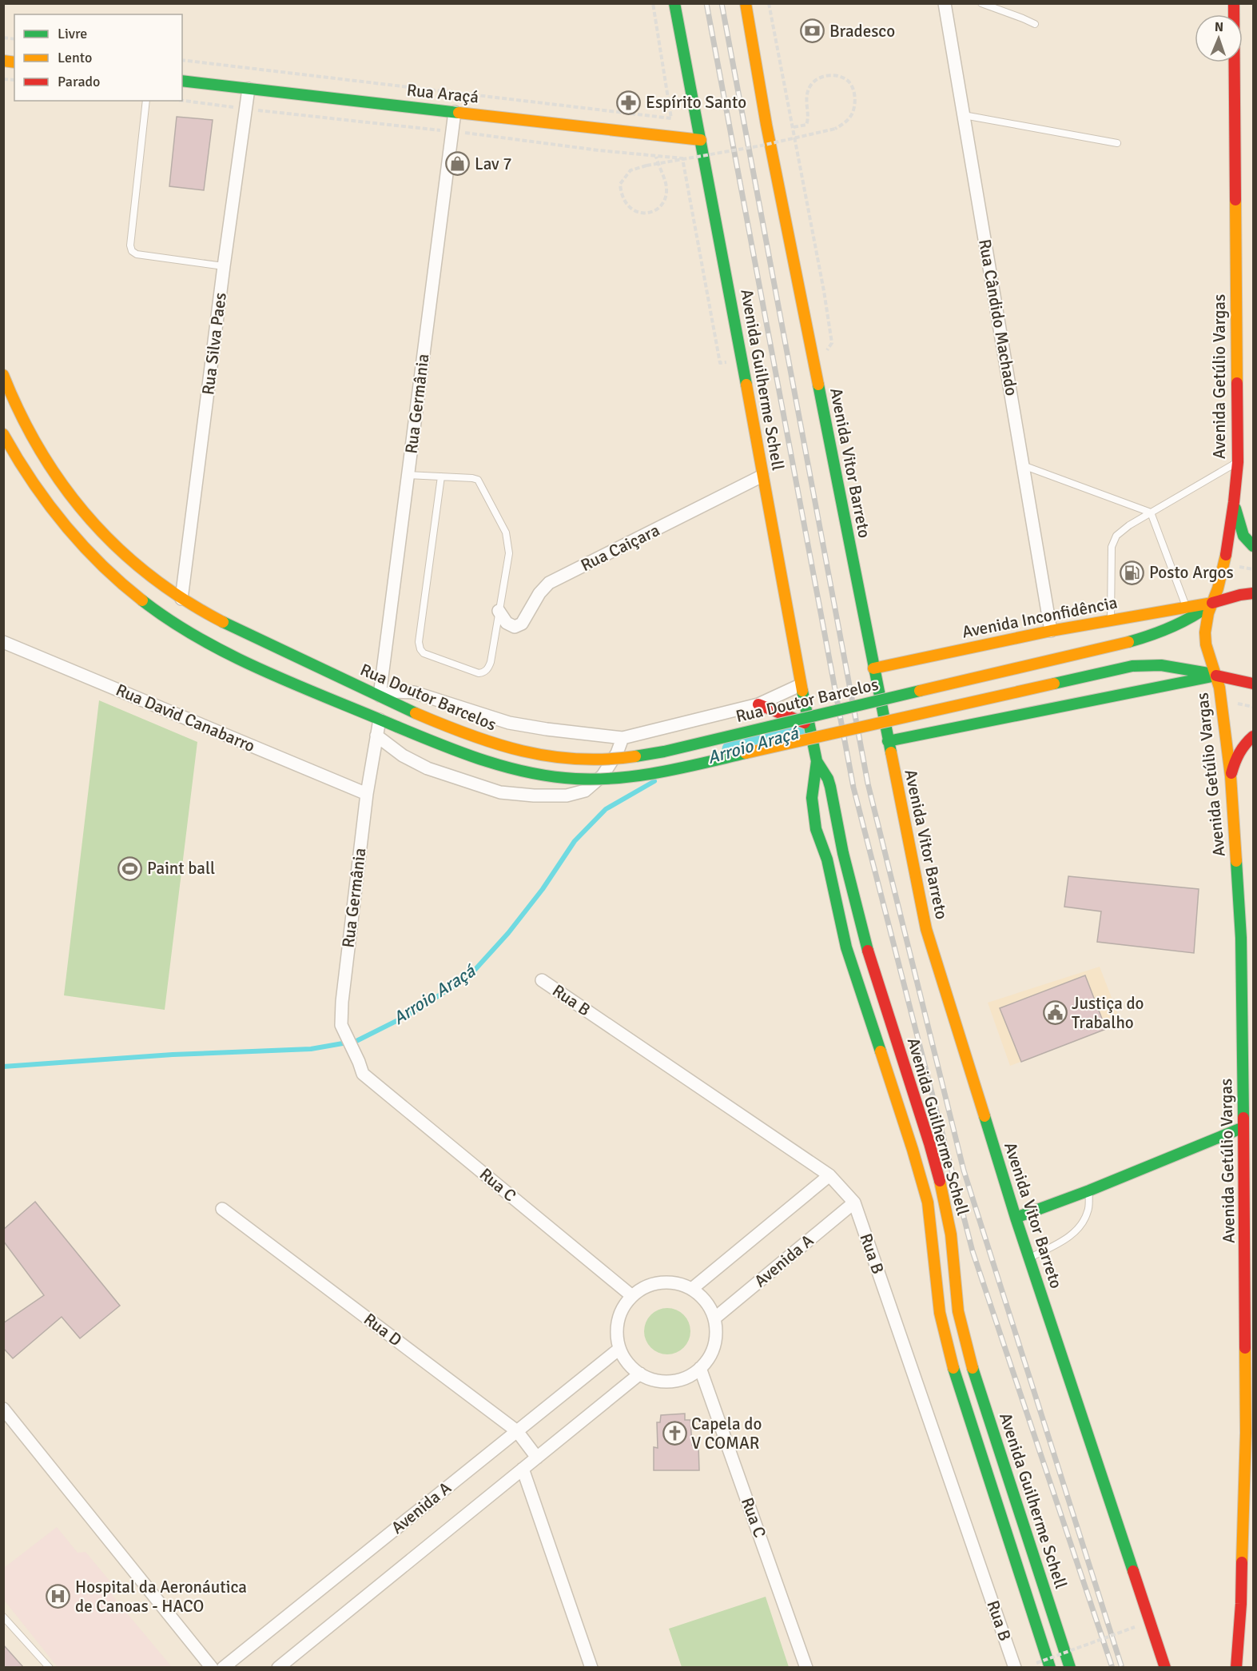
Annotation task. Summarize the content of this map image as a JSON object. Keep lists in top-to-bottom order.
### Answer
{
  "streets": {
    "main road": [
      "Rua Araçá",
      "Avenida Getúlio Vargas",
      "Avenida Guilherme Schell",
      "Avenida Vitor Barreto",
      "Avenida Inconfidência",
      "Rua Doutor Barcelos"
    ],
    "street": [
      "Rua Cândido Machado",
      "Rua Silva Paes",
      "Rua Germânia",
      "Rua Caiçara",
      "Rua David Canabarro",
      "Rua B",
      "Rua C",
      "Avenida A",
      "Rua D"
    ]
  },
  "crossings": [
    ["Rua Araçá", "Rua Silva Paes"],
    ["Rua Araçá", "Avenida Guilherme Schell"],
    ["Rua Araçá", "Rua Germânia"],
    ["Rua Cândido Machado", "Avenida Inconfidência"],
    ["Rua Silva Paes", "Rua Doutor Barcelos"],
    ["Avenida Getúlio Vargas", "Avenida Inconfidência"],
    ["Avenida Guilherme Schell", "Rua Caiçara"],
    ["Rua Germânia", "Rua Doutor Barcelos"],
    ["Rua Germânia", "Rua David Canabarro"],
    ["Rua Germânia", "Rua C"],
    ["Avenida Vitor Barreto", "Avenida Inconfidência"],
    ["Avenida Inconfidência", "Rua Doutor Barcelos"],
    ["Rua B", "Avenida A"],
    ["Rua C", "Avenida A"],
    ["Avenida A", "Rua D"]
  ],
  "water": ["Arroio Araçá"],
  "places": {
    "bank": ["Bradesco"],
    "pharmacy": ["Espírito Santo"],
    "shop": ["Lav 7"],
    "fuel station": ["Posto Argos"],
    "sports": ["Paint ball"],
    "public building": ["Justiça do Trabalho"],
    "church": ["Capela do V COMAR"],
    "hospital": ["Hospital da Aeronáutica de Canoas - HACO"]
  },
  "legend": ["Livre", "Lento", "Parado"],
  "north": "top"
}
